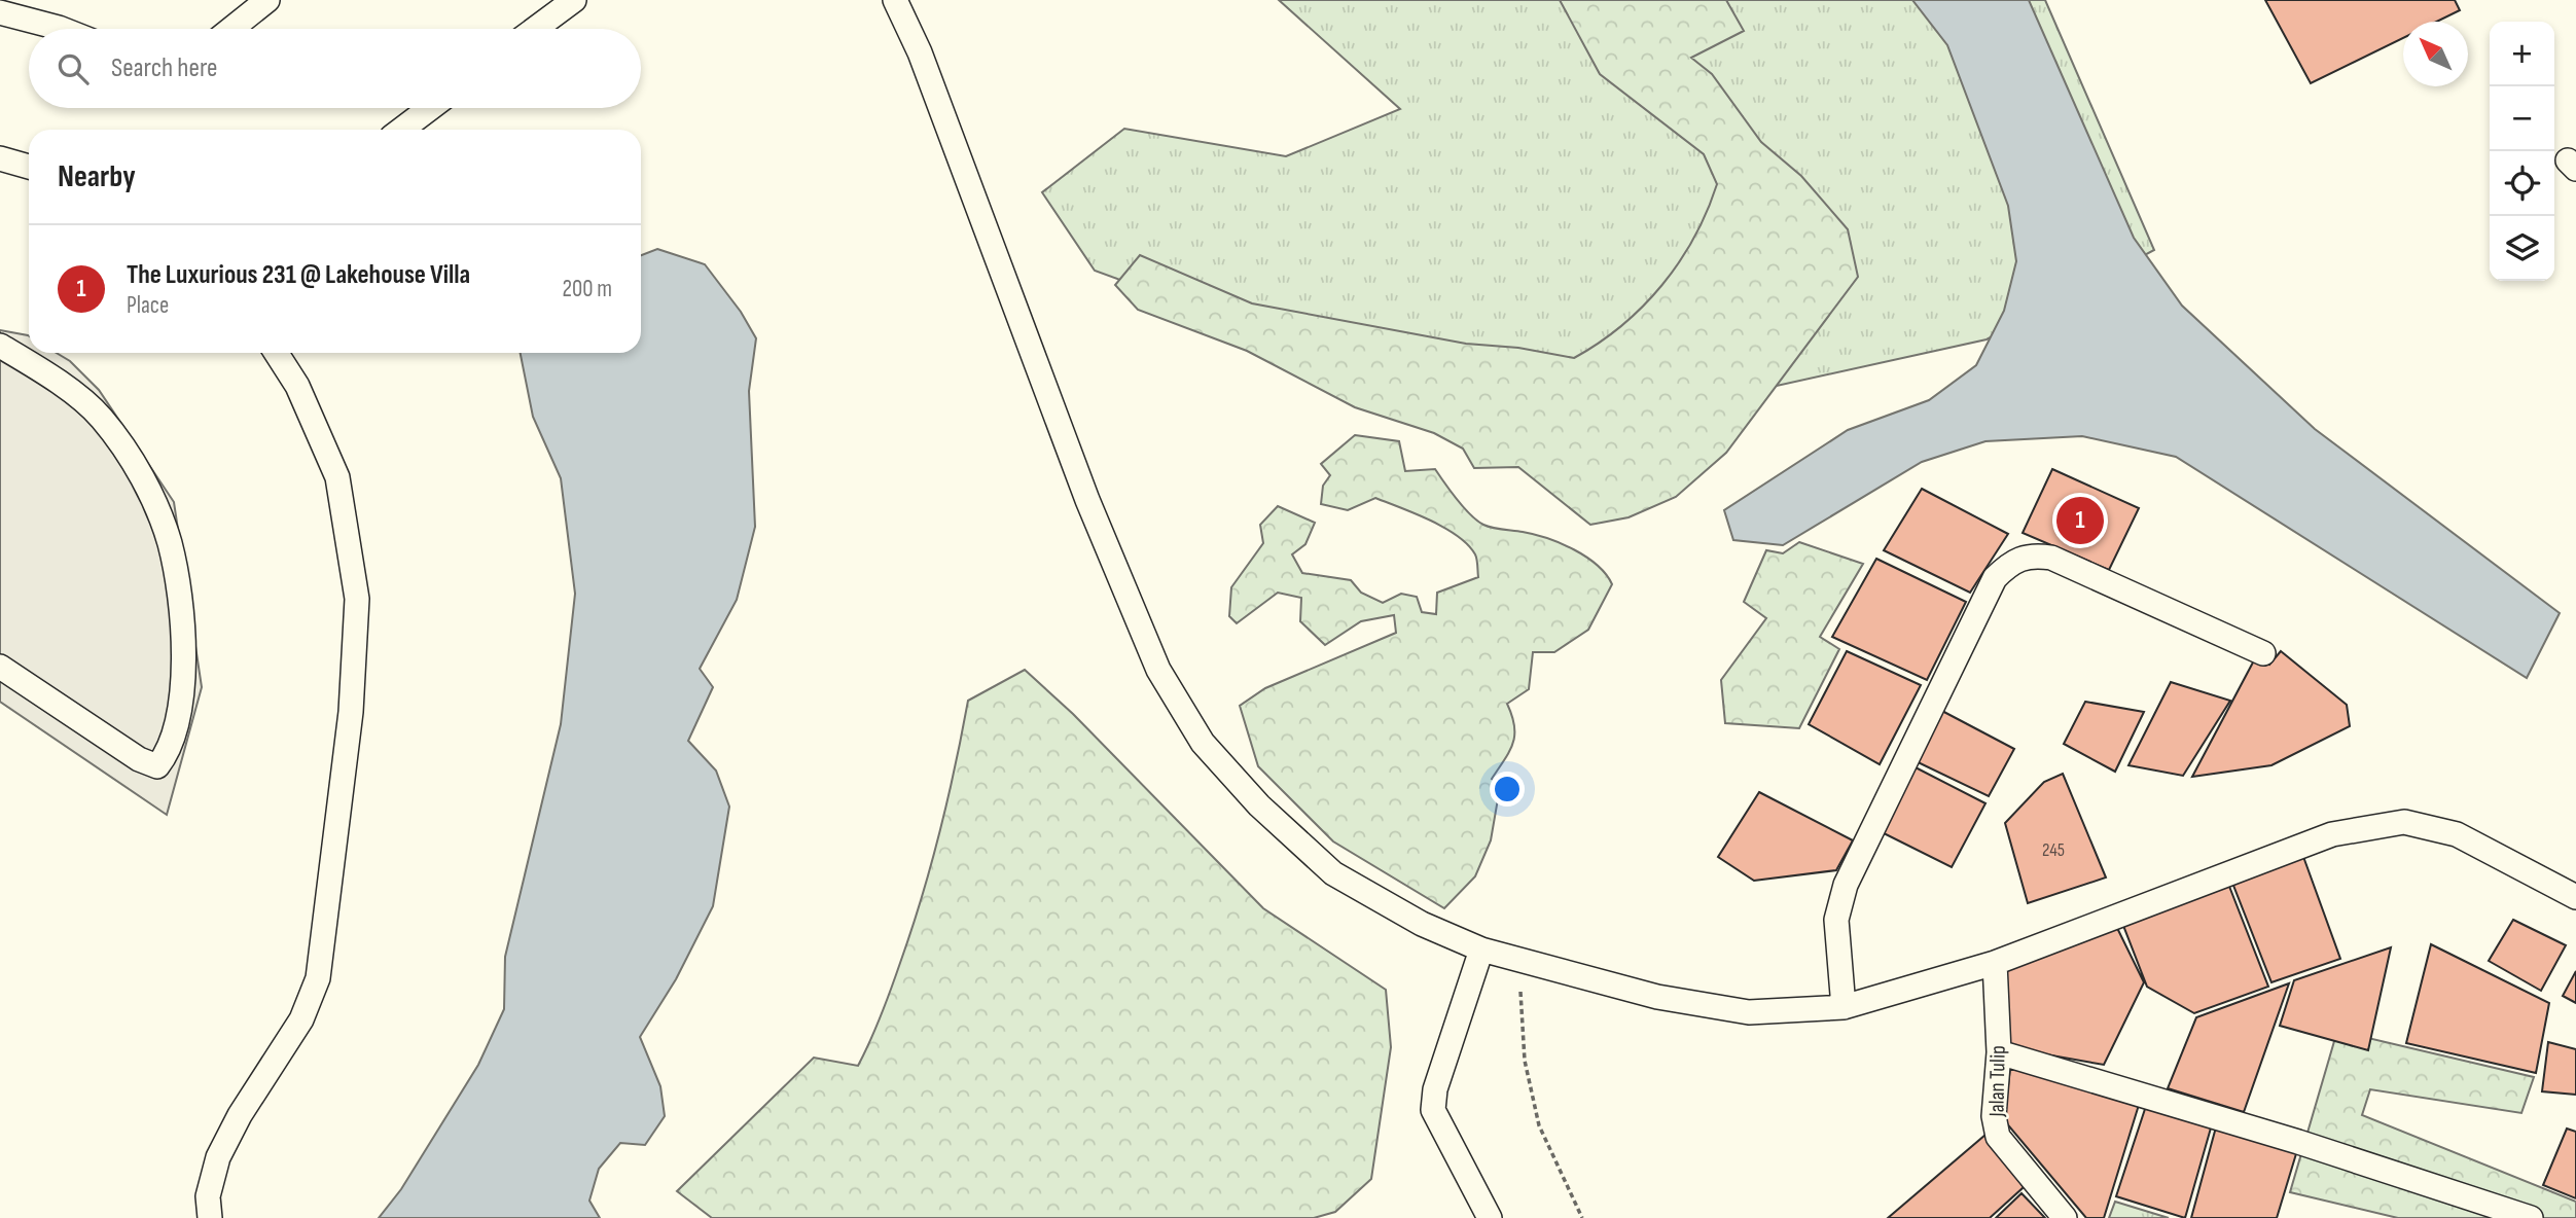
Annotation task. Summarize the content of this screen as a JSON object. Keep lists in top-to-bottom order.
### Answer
{
  "streets": {
    "street": ["Jalan Tulip"]
  },
  "house_numbers": ["245"],
  "north": "top left",
  "page": {
    "map_buttons": ["+", "−"],
    "search": "Search here",
    "heading": "Nearby",
    "list": [
      {
        "mark": "1",
        "name": "The Luxurious 231 @ Lakehouse Villa",
        "note": "Place",
        "value": "200 m"
      }
    ],
    "pins": "1"
  }
}
